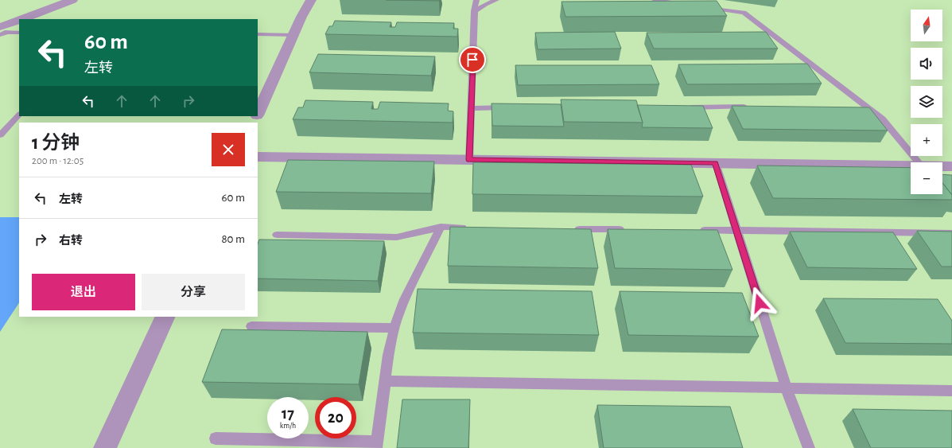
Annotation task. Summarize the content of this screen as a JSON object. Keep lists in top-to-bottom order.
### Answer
{
  "north": "top",
  "page": {
    "map_buttons": ["+", "−"],
    "turn": ["60 m", "左转"],
    "heading": ["1 分钟", "200 m · 12:05"],
    "list": [
      {
        "name": "左转",
        "value": "60 m"
      },
      {
        "name": "右转",
        "value": "80 m"
      }
    ],
    "buttons": ["退出", "分享"],
    "speed": "17 km/h",
    "limit": "20"
  }
}
